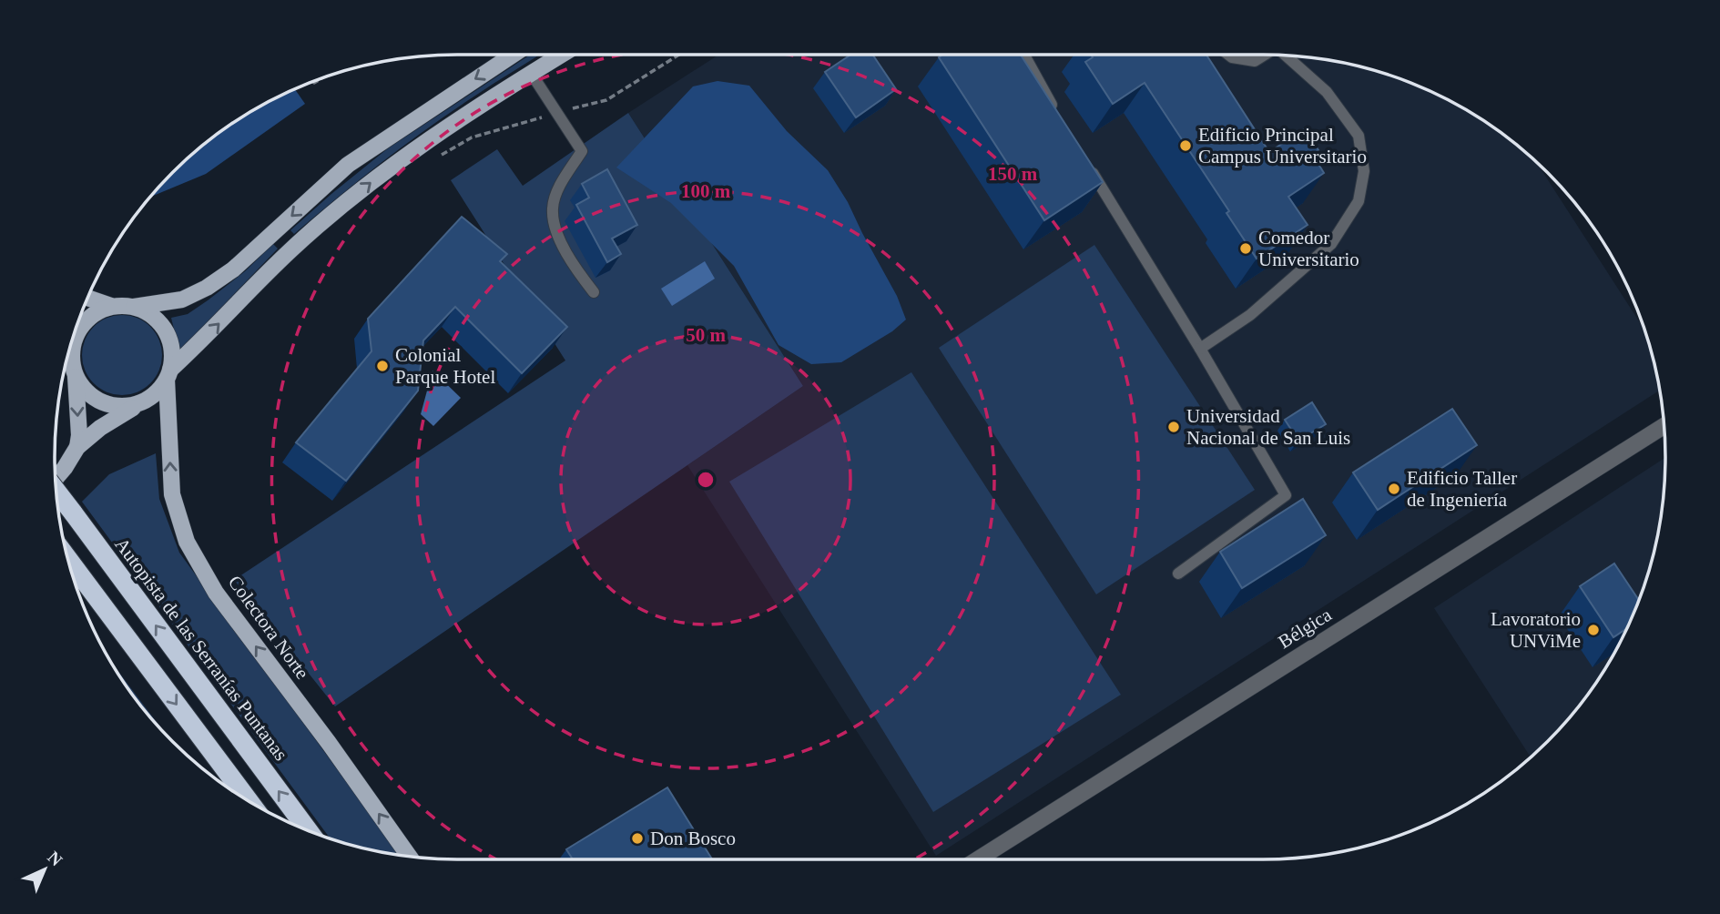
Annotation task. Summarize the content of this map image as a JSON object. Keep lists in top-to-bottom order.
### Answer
{
  "streets": {
    "highway": ["Autopista de las Serranías Puntanas"],
    "main road": ["Colectora Norte"],
    "street": ["Bélgica"]
  },
  "one_way": ["Colectora Norte"],
  "places": [
    "Edificio Principal Campus Universitario",
    "Comedor Universitario",
    "Colonial Parque Hotel",
    "Universidad Nacional de San Luis",
    "Edificio Taller de Ingeniería",
    "Lavoratorio UNViMe",
    "Don Bosco"
  ],
  "north": "top right",
  "rings": ["150 m", "100 m", "50 m"]
}
